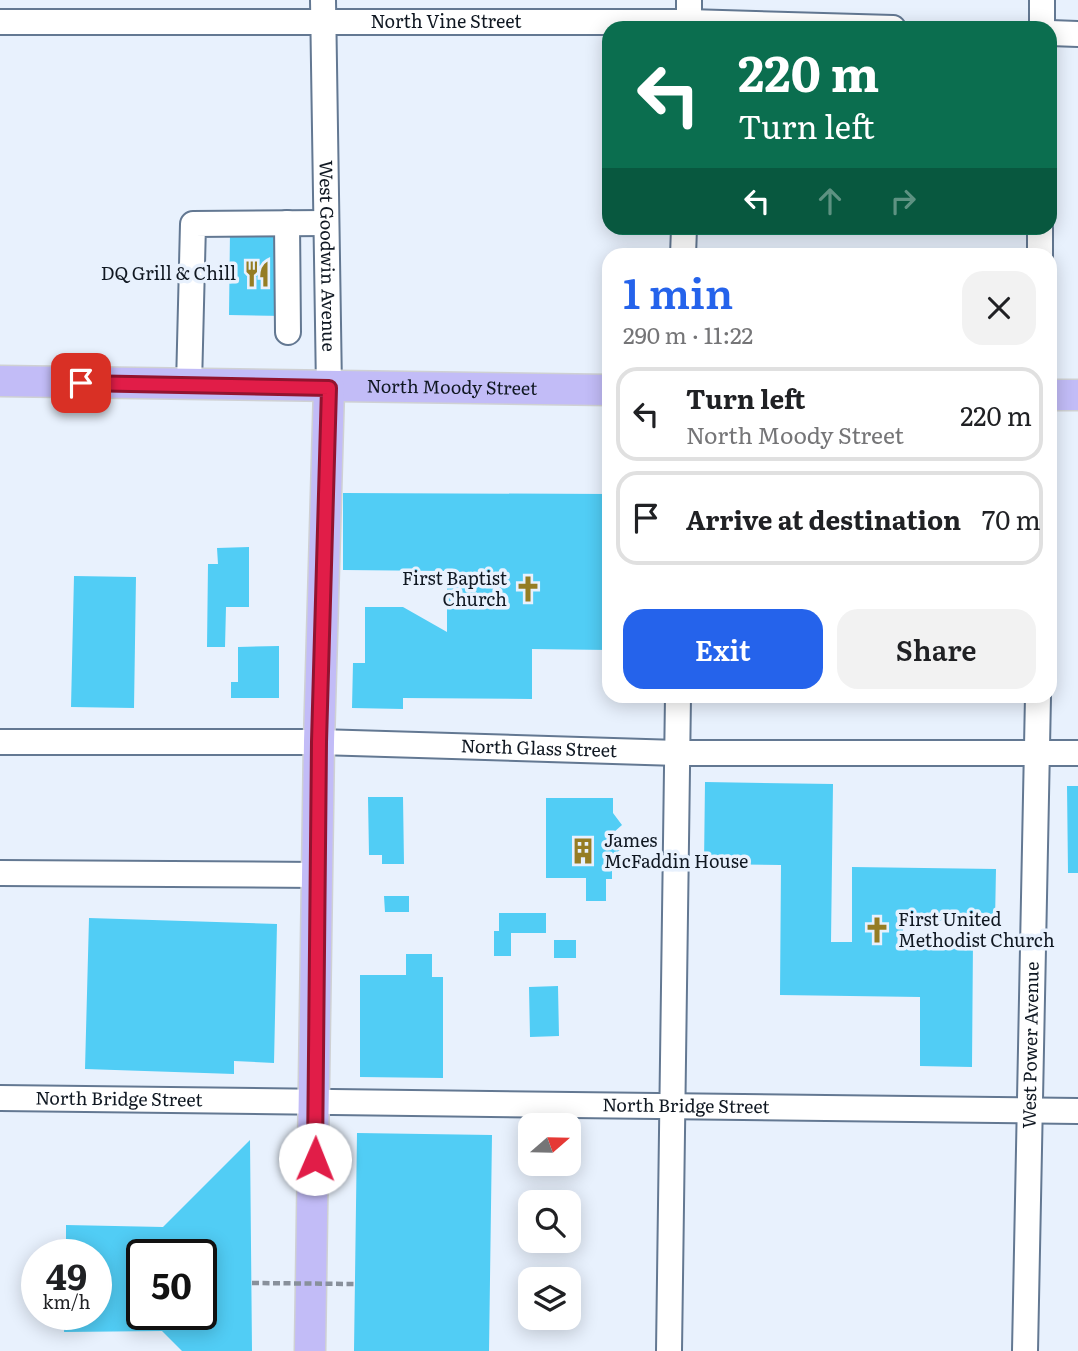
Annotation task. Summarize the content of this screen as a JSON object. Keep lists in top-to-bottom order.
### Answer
{
  "streets": {
    "main road": ["West Goodwin Avenue", "North Moody Street"],
    "street": [
      "North Vine Street",
      "North Glass Street",
      "West Power Avenue",
      "North Bridge Street"
    ]
  },
  "crossings": [
    ["North Vine Street", "West Goodwin Avenue"],
    ["West Goodwin Avenue", "North Moody Street"],
    ["West Goodwin Avenue", "North Glass Street"],
    ["West Goodwin Avenue", "North Bridge Street"],
    ["North Glass Street", "West Power Avenue"],
    ["West Power Avenue", "North Bridge Street"]
  ],
  "places": {
    "restaurant": ["DQ Grill & Chill"],
    "church": ["First Baptist Church", "First United Methodist Church"],
    "building": ["James McFaddin House"]
  },
  "north": "right",
  "page": {
    "turn": ["220 m", "Turn left"],
    "heading": ["1 min", "290 m · 11:22"],
    "list": [
      {
        "name": "Turn left",
        "note": "North Moody Street",
        "value": "220 m"
      },
      {
        "name": "Arrive at destination",
        "value": "70 m"
      }
    ],
    "buttons": ["Exit", "Share"],
    "speed": "49 km/h",
    "limit": "50"
  }
}
